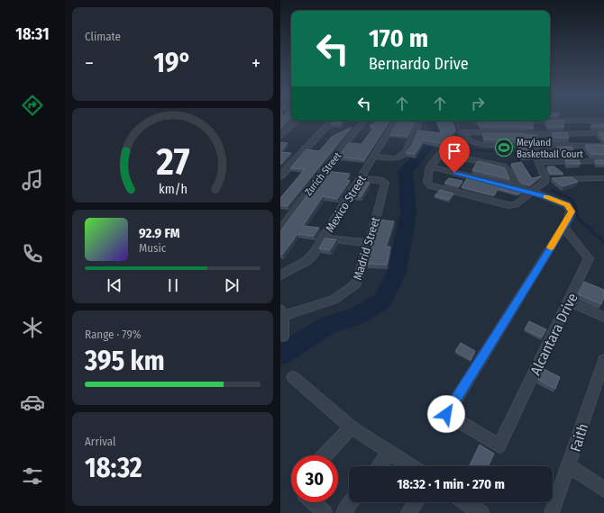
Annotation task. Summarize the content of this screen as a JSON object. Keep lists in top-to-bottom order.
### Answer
{
  "streets": {
    "street": [
      "Zurich Street",
      "Mexico Street",
      "Madrid Street",
      "Alcantara Drive",
      "Faith"
    ]
  },
  "crossings": [
    ["Mexico Street", "Madrid Street"]
  ],
  "places": {
    "sports": ["Meyland Basketball Court"]
  },
  "page": {
    "tabs": "18:31",
    "tile": [
      "Climate",
      ["Range · 79%", "395 km"],
      ["Arrival", "18:32"]
    ],
    "turn": ["170 m", "Bernardo Drive"],
    "heat": ["−", "19°", "+"],
    "song": ["92.9 FM", "Music"],
    "limit": "30",
    "trip": "18:32 · 1 min · 270 m",
    "gauge": ["27", "km/h"]
  }
}
